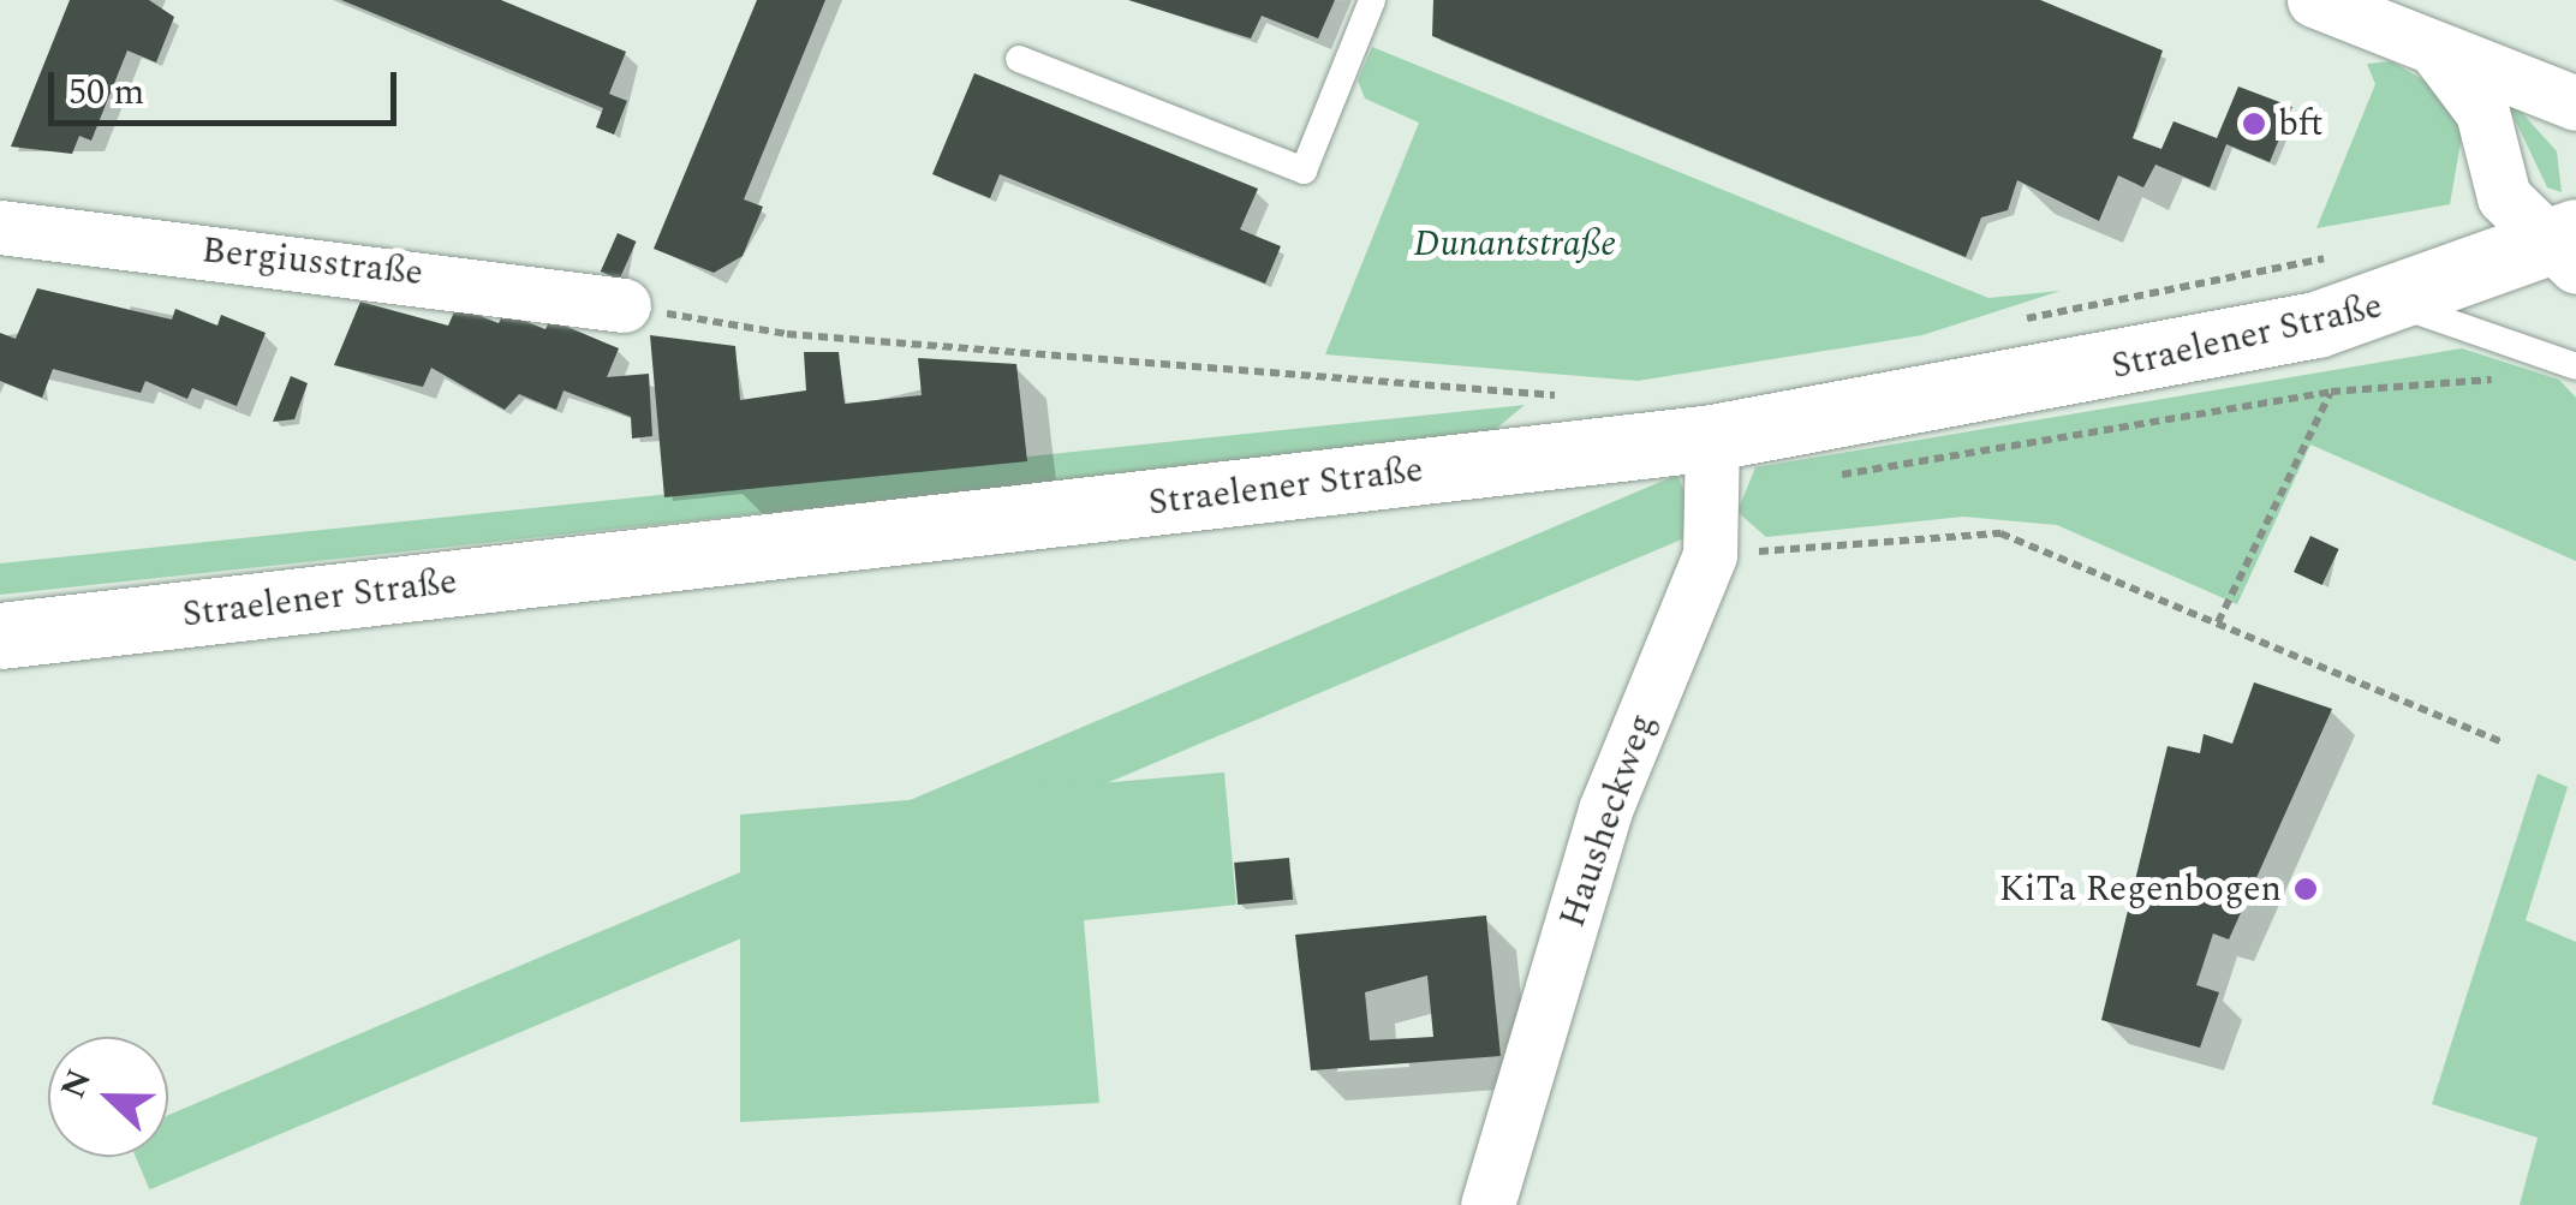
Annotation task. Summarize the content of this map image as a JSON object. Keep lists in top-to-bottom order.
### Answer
{
  "streets": {
    "street": ["Bergiusstraße", "Straelener Straße", "Hausheckweg"]
  },
  "crossings": [
    ["Straelener Straße", "Hausheckweg"]
  ],
  "parks": ["Dunantstraße"],
  "places": ["bft", "KiTa Regenbogen"],
  "scale_bar": "50 m",
  "north": "left"
}
